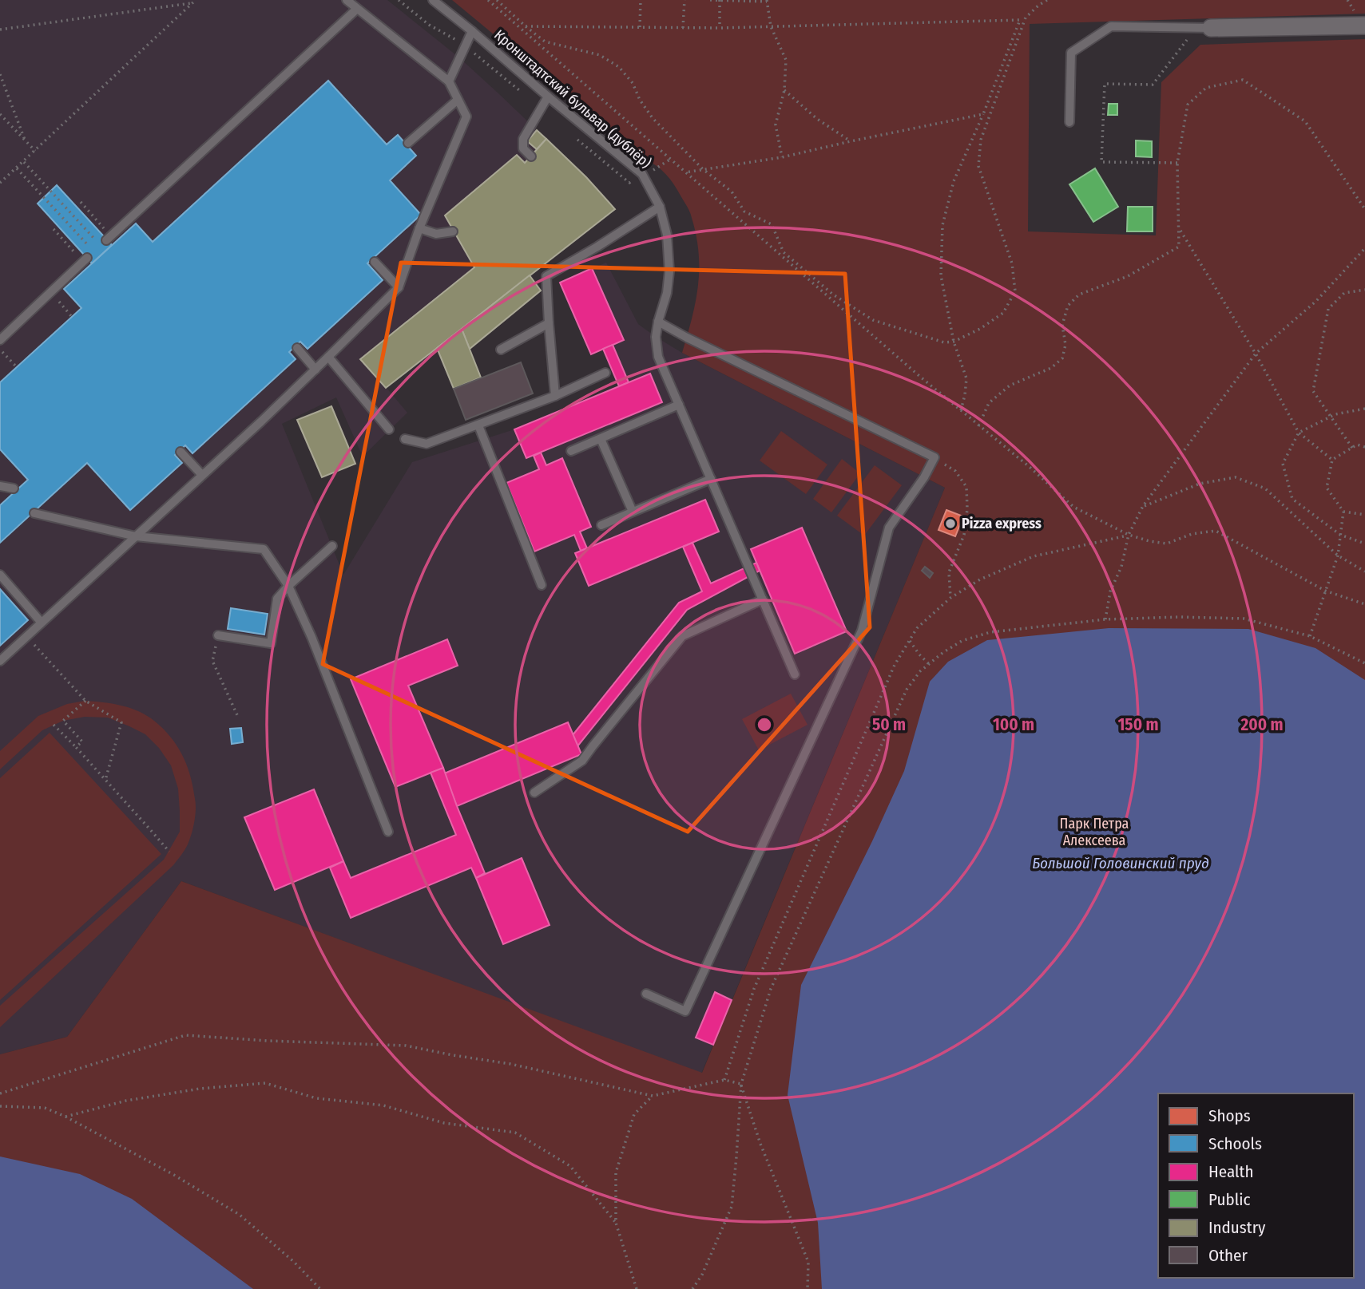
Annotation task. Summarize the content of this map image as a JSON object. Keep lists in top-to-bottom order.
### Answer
{
  "streets": {
    "lane": ["Кронштадтский бульвар (дублёр)"]
  },
  "water": ["Большой Головинский пруд"],
  "parks": ["Парк Петра Алексеева"],
  "places": ["Pizza express"],
  "legend": [
    "Shops",
    "Schools",
    "Health",
    "Public",
    "Industry",
    "Other"
  ],
  "rings": [
    "50 m",
    "100 m",
    "150 m",
    "200 m"
  ]
}
